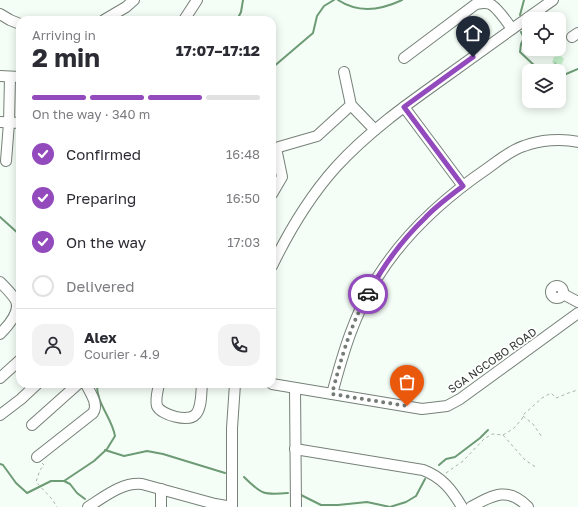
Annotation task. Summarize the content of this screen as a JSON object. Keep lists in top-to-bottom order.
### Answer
{
  "streets": {
    "street": ["SGA NGCOBO ROAD"]
  },
  "page": {
    "heading": ["2 min", "Arriving in", "17:07–17:12"],
    "panel": ["Alex", "Courier · 4.9"],
    "bar": "On the way · 340 m",
    "list": [
      ["Confirmed", "16:48"],
      ["Preparing", "16:50"],
      ["On the way", "17:03"],
      "Delivered"
    ]
  }
}
